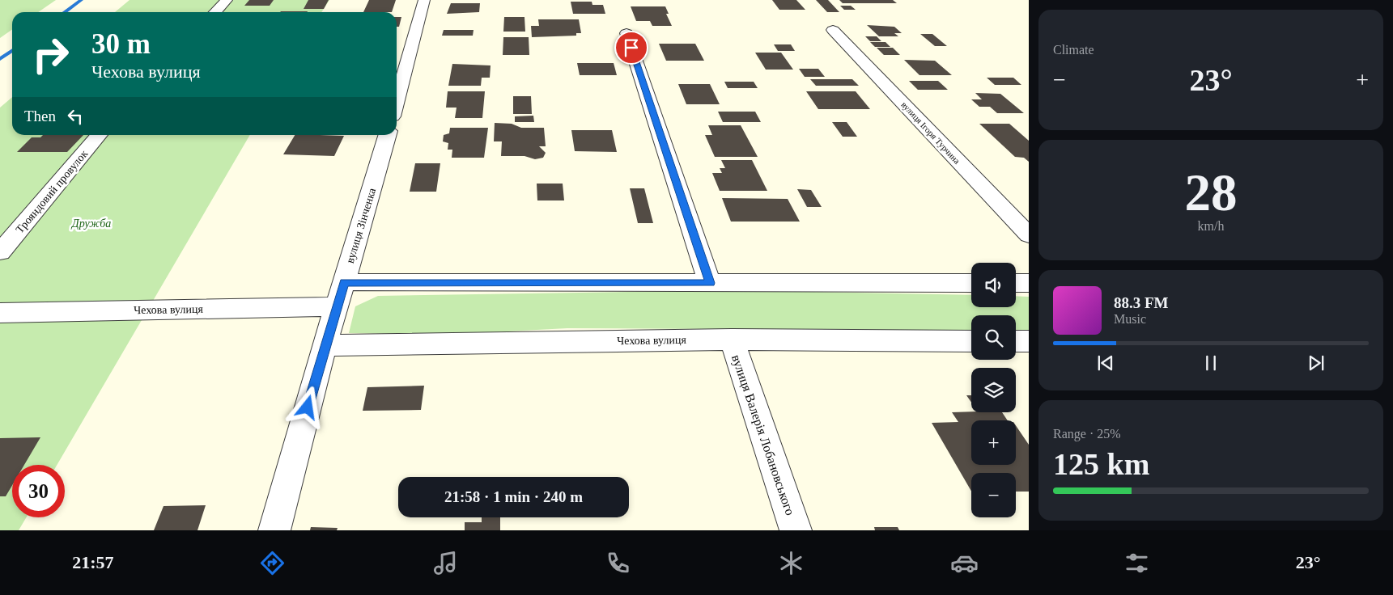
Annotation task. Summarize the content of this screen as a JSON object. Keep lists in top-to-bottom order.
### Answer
{
  "streets": {
    "street": [
      "вулиця Ігоря Турчина",
      "Трояндовий провулок",
      "вулиця Зінченка",
      "Чехова вулиця",
      "вулиця Валерія Лобановського"
    ]
  },
  "crossings": [
    ["вулиця Зінченка", "Чехова вулиця"],
    ["Чехова вулиця", "вулиця Валерія Лобановського"]
  ],
  "parks": ["Дружба"],
  "page": {
    "tile": [
      "Climate",
      ["28", "km/h"],
      ["Range · 25%", "125 km"]
    ],
    "turn": ["30 m", "Чехова вулиця"],
    "heat": ["−", "23°", "+"],
    "then": "Then",
    "map_buttons": ["+", "−"],
    "song": ["88.3 FM", "Music"],
    "limit": "30",
    "trip": "21:58 · 1 min · 240 m",
    "tabs": ["21:57", "23°"]
  }
}
